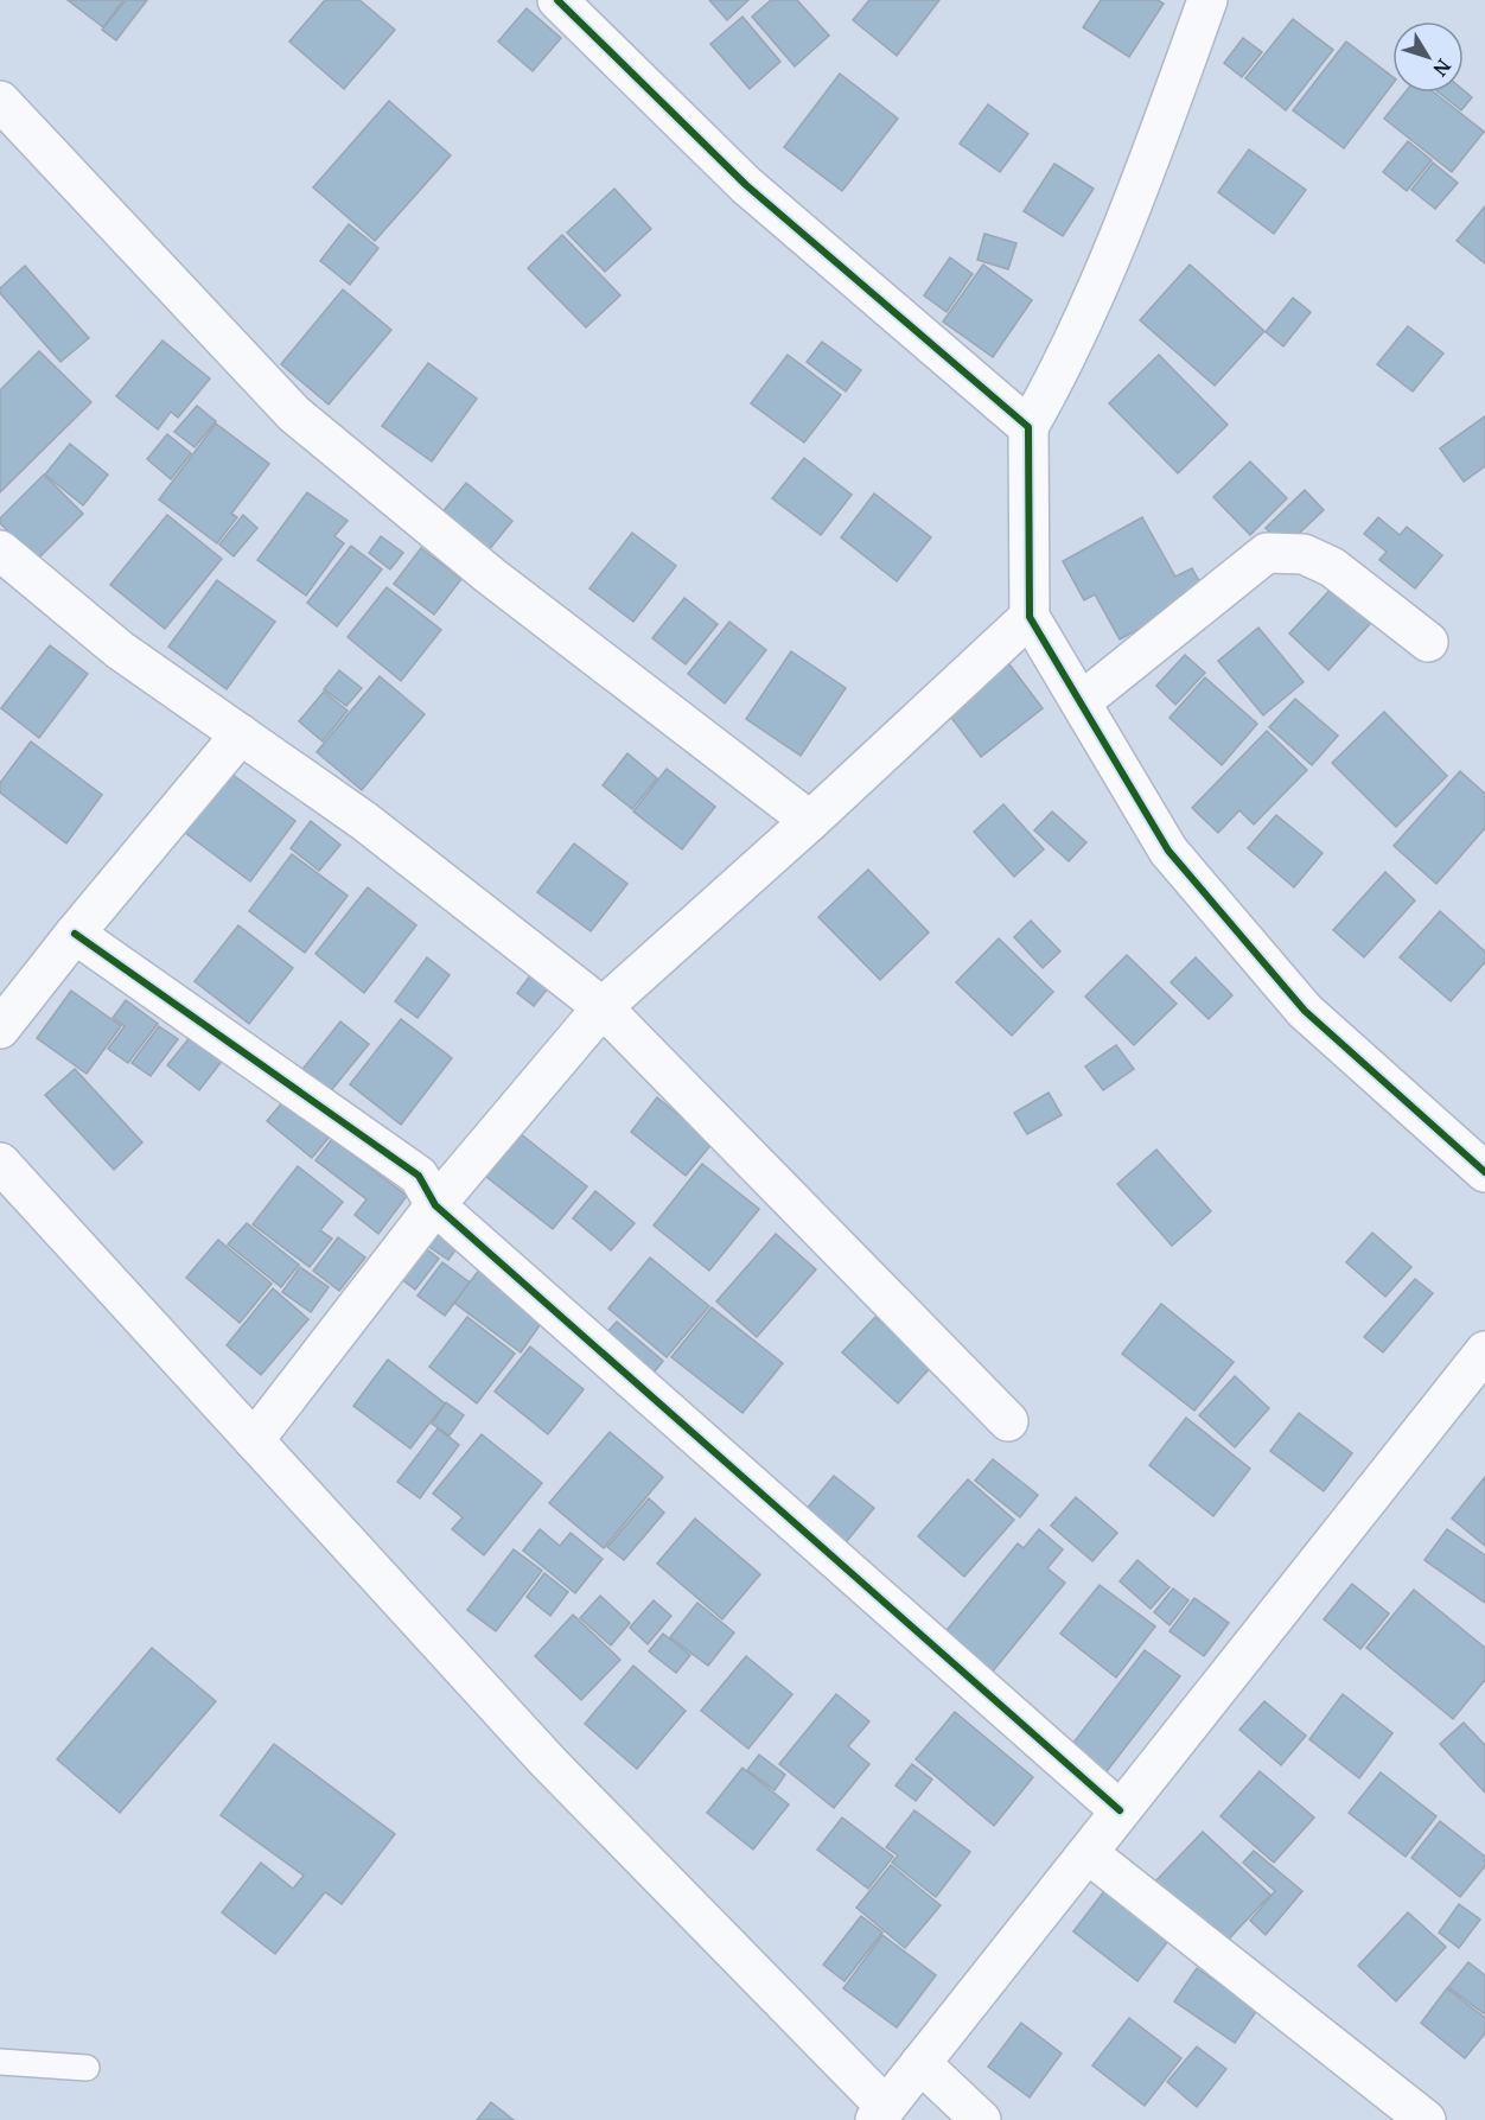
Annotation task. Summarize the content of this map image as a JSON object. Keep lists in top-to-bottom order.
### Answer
{
  "north": "bottom right"
}
